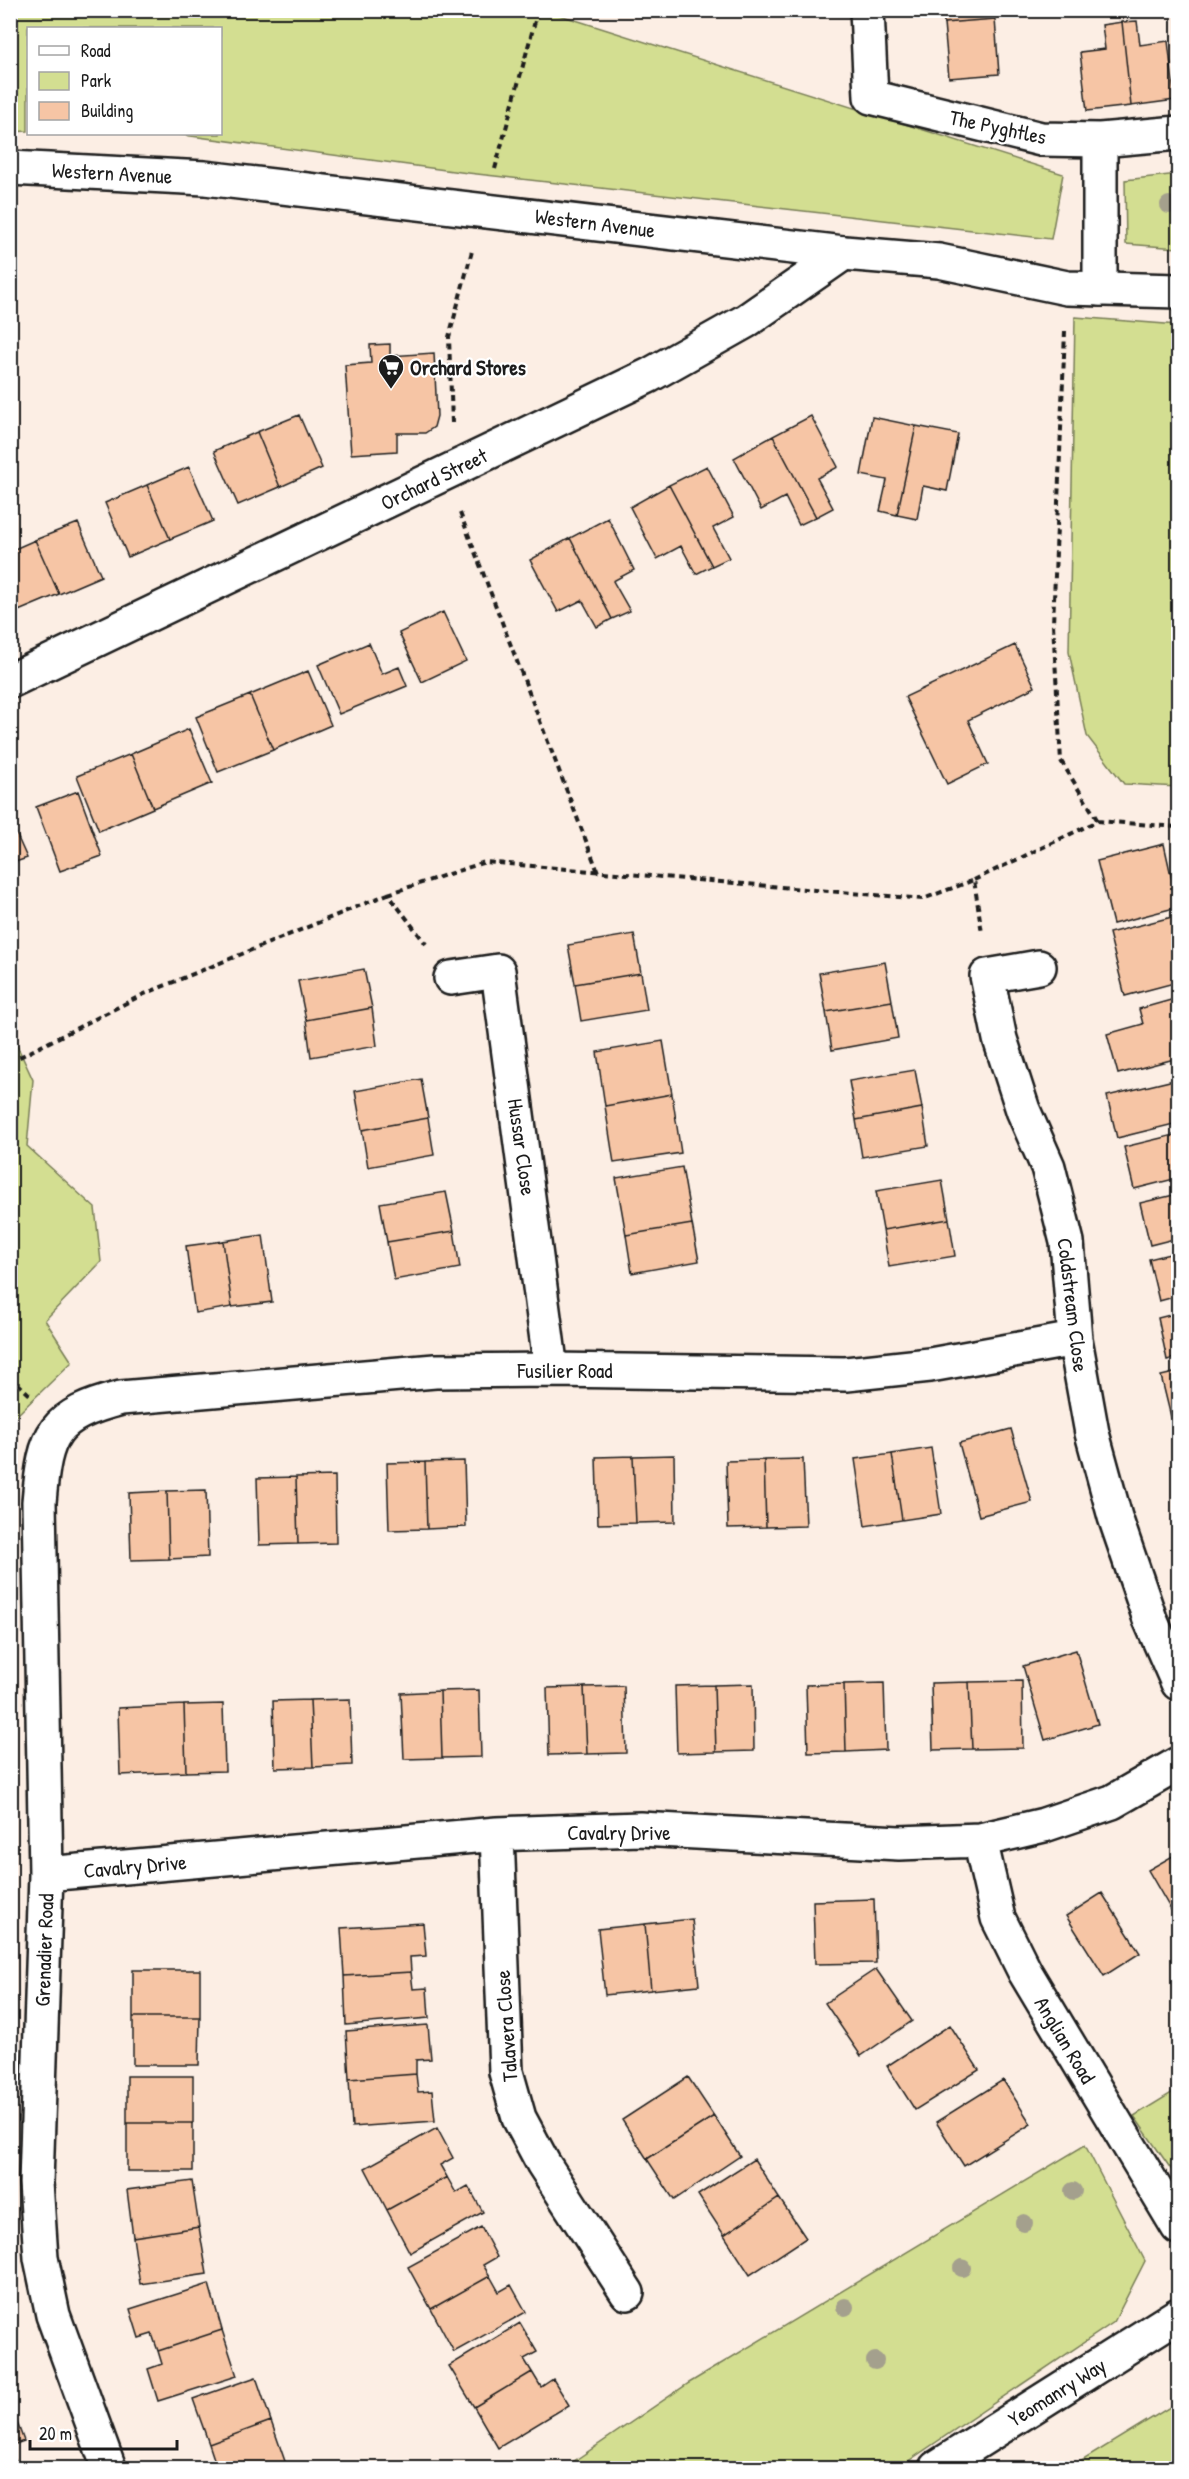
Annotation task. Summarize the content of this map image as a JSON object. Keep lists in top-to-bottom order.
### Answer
{
  "streets": {
    "street": [
      "The Pyghtles",
      "Western Avenue",
      "Orchard Street",
      "Hussar Close",
      "Coldstream Close",
      "Fusilier Road",
      "Cavalry Drive",
      "Grenadier Road",
      "Talavera Close",
      "Anglian Road",
      "Yeomanry Way"
    ]
  },
  "crossings": [
    ["Western Avenue", "Orchard Street"],
    ["Hussar Close", "Fusilier Road"],
    ["Coldstream Close", "Fusilier Road"],
    ["Fusilier Road", "Grenadier Road"],
    ["Cavalry Drive", "Grenadier Road"],
    ["Cavalry Drive", "Talavera Close"],
    ["Cavalry Drive", "Anglian Road"]
  ],
  "places": {
    "supermarket": ["Orchard Stores"]
  },
  "legend": ["Road", "Park", "Building"],
  "scale_bar": "20 m"
}
